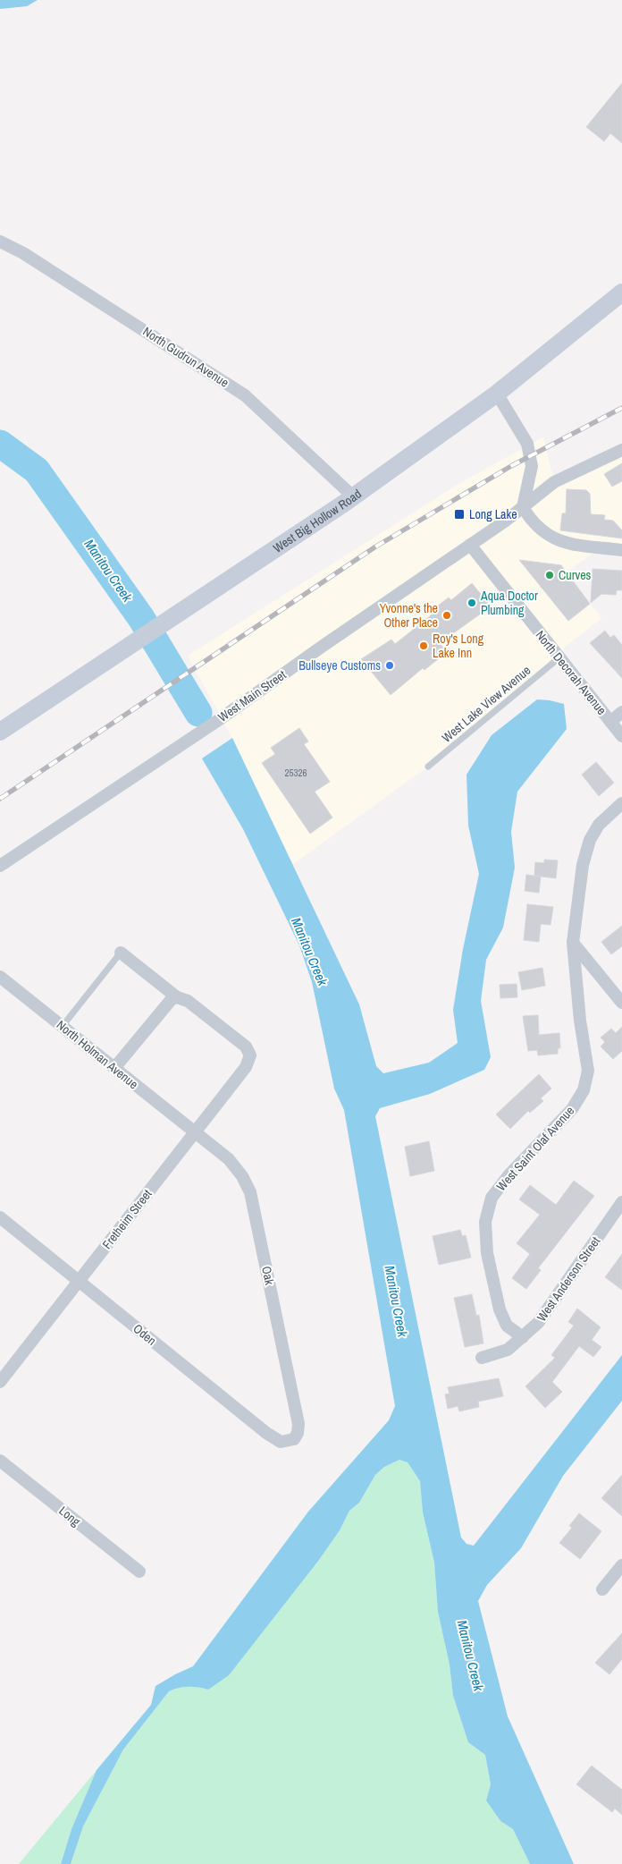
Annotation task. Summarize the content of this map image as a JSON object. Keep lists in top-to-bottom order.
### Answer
{
  "streets": {
    "main road": ["West Big Hollow Road"],
    "street": [
      "North Gudrun Avenue",
      "North Decorah Avenue",
      "West Main Street",
      "North Holman Avenue",
      "West Saint Olaf Avenue",
      "Fretheim Street",
      "Oak",
      "West Anderson Street",
      "Oden",
      "Long"
    ],
    "lane": ["West Lake View Avenue"]
  },
  "crossings": [
    ["North Gudrun Avenue", "West Big Hollow Road"],
    ["North Decorah Avenue", "West Main Street"],
    ["North Decorah Avenue", "West Lake View Avenue"],
    ["North Holman Avenue", "Fretheim Street"],
    ["North Holman Avenue", "Oak"],
    ["West Saint Olaf Avenue", "West Anderson Street"],
    ["Fretheim Street", "Oak"],
    ["Fretheim Street", "Oden"],
    ["Oak", "Oden"]
  ],
  "water": ["Manitou Creek"],
  "places": {
    "transit": ["Long Lake"],
    "other": [
      "Curves",
      "Aqua Doctor Plumbing",
      "Yvonne's the Other Place",
      "Roy's Long Lake Inn",
      "Bullseye Customs"
    ]
  },
  "house_numbers": ["25326"]
}
